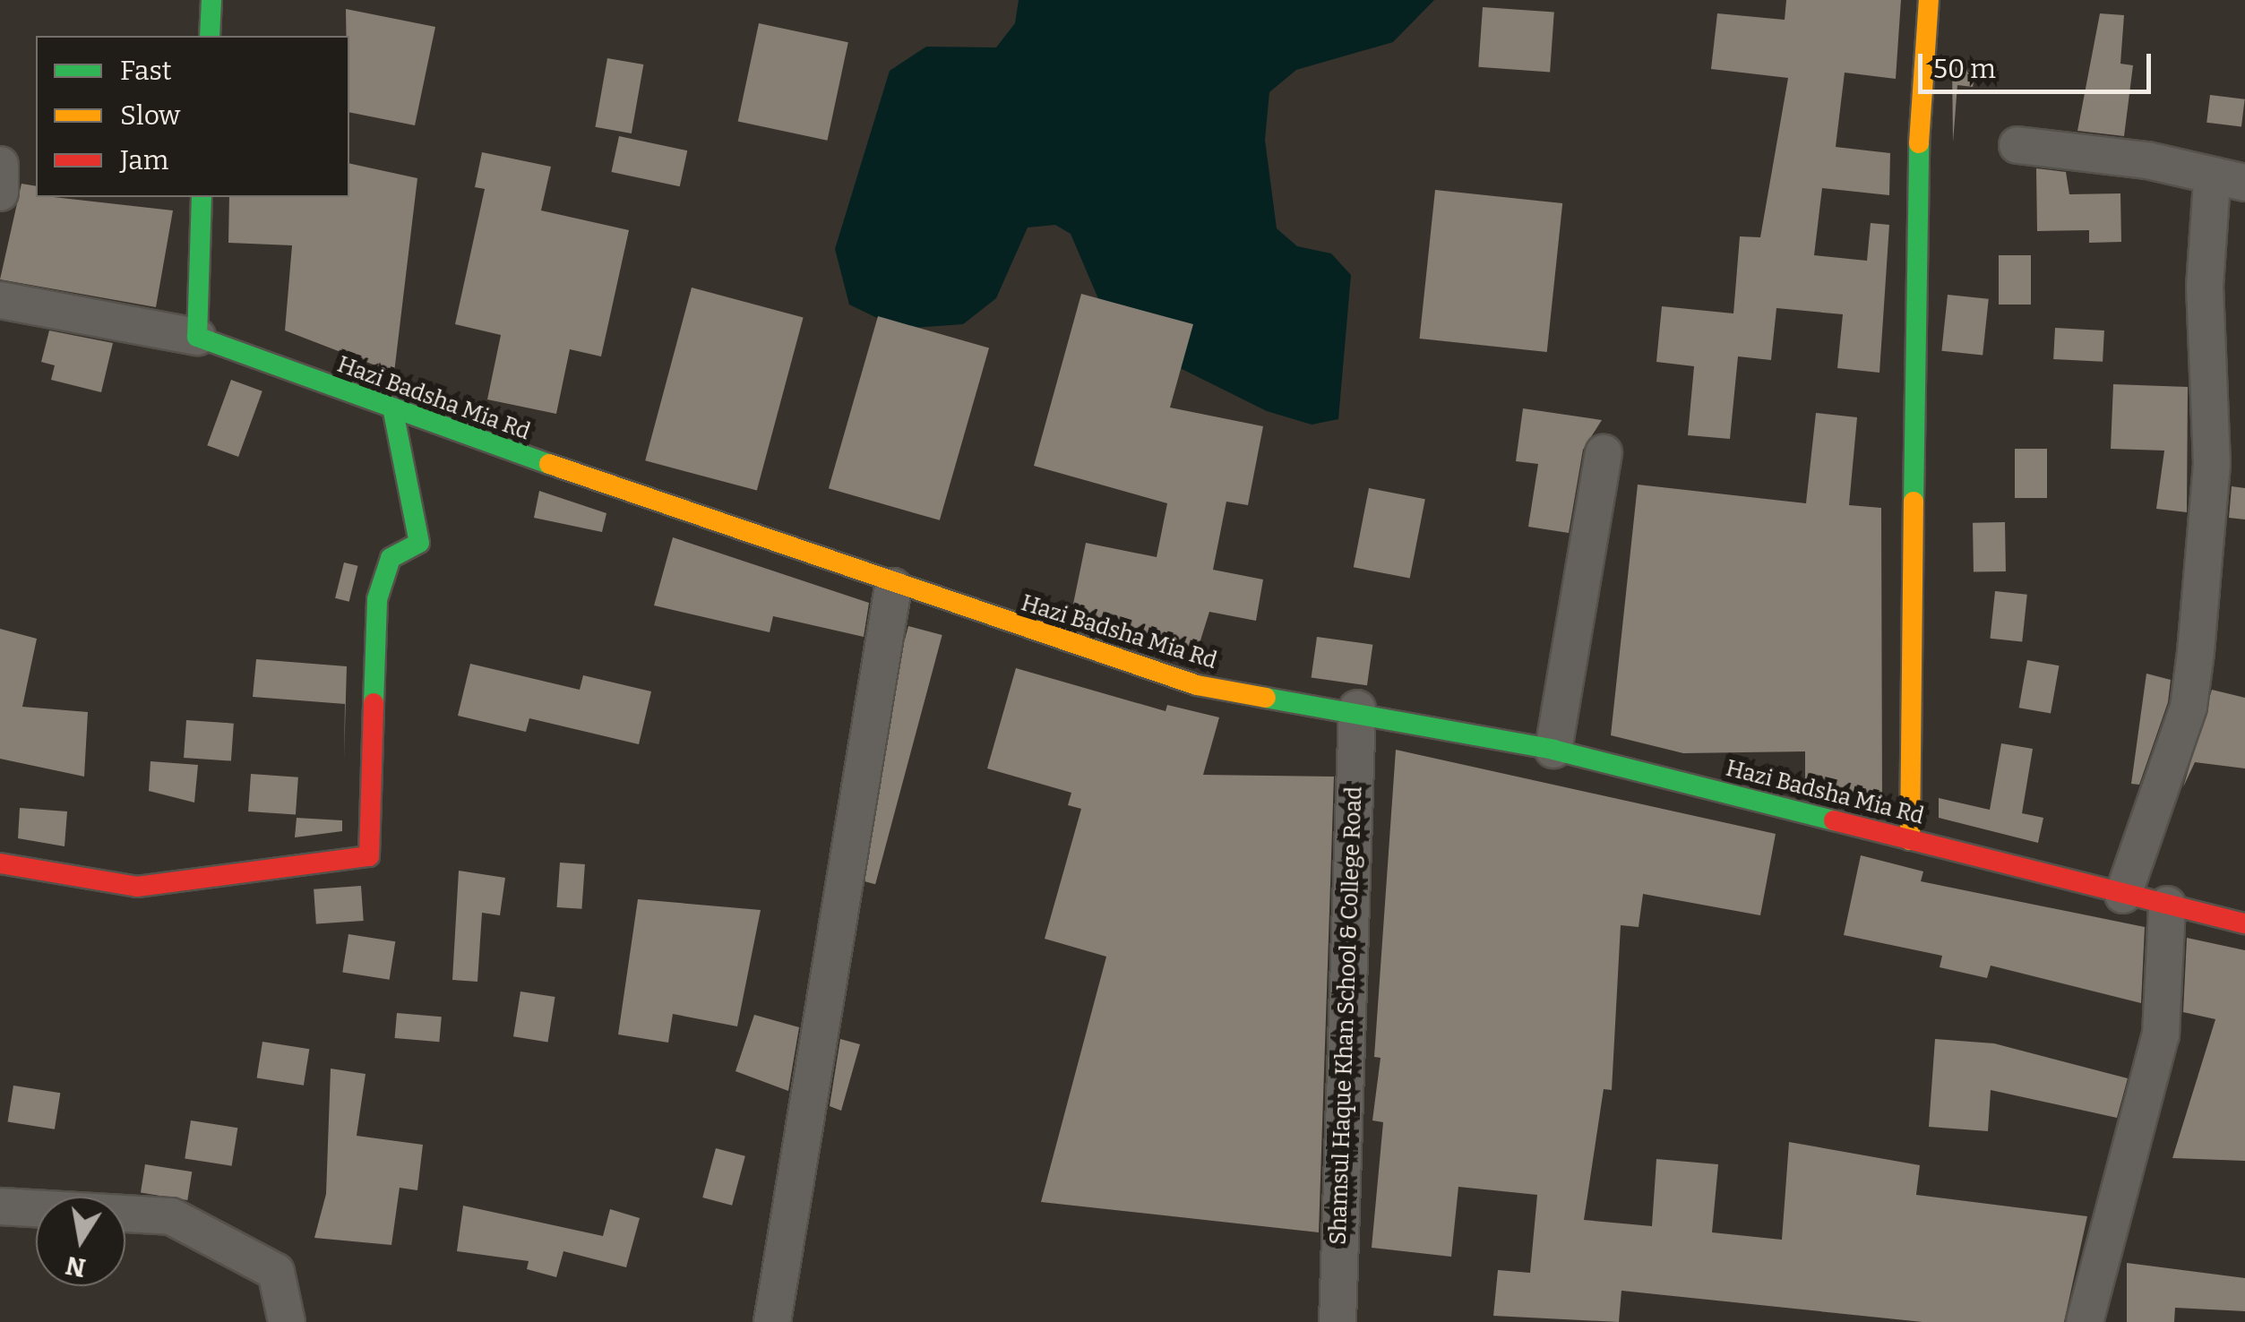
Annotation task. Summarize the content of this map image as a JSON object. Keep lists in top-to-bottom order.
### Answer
{
  "streets": {
    "main road": ["Hazi Badsha Mia Rd"],
    "street": ["Shamsul Haque Khan School & College Road"]
  },
  "crossings": [
    ["Hazi Badsha Mia Rd", "Shamsul Haque Khan School & College Road"]
  ],
  "legend": ["Fast", "Slow", "Jam"],
  "scale_bar": "50 m",
  "north": "bottom"
}
